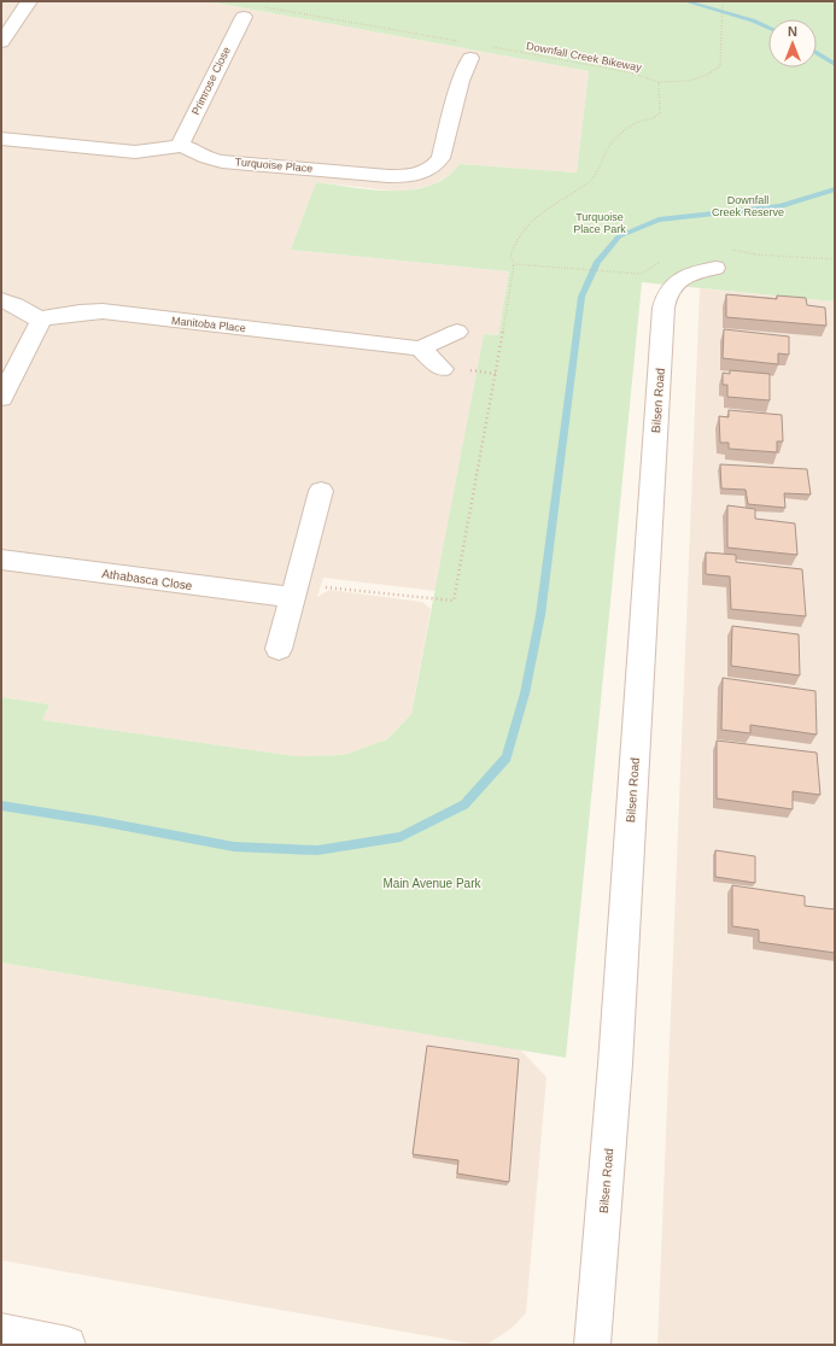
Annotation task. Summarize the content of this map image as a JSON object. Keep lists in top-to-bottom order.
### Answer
{
  "streets": {
    "street": [
      "Primrose Close",
      "Turquoise Place",
      "Manitoba Place",
      "Bilsen Road",
      "Athabasca Close"
    ],
    "path": ["Downfall Creek Bikeway"]
  },
  "crossings": [
    ["Primrose Close", "Turquoise Place"]
  ],
  "parks": ["Downfall Creek Reserve", "Turquoise Place Park", "Main Avenue Park"],
  "north": "top"
}
